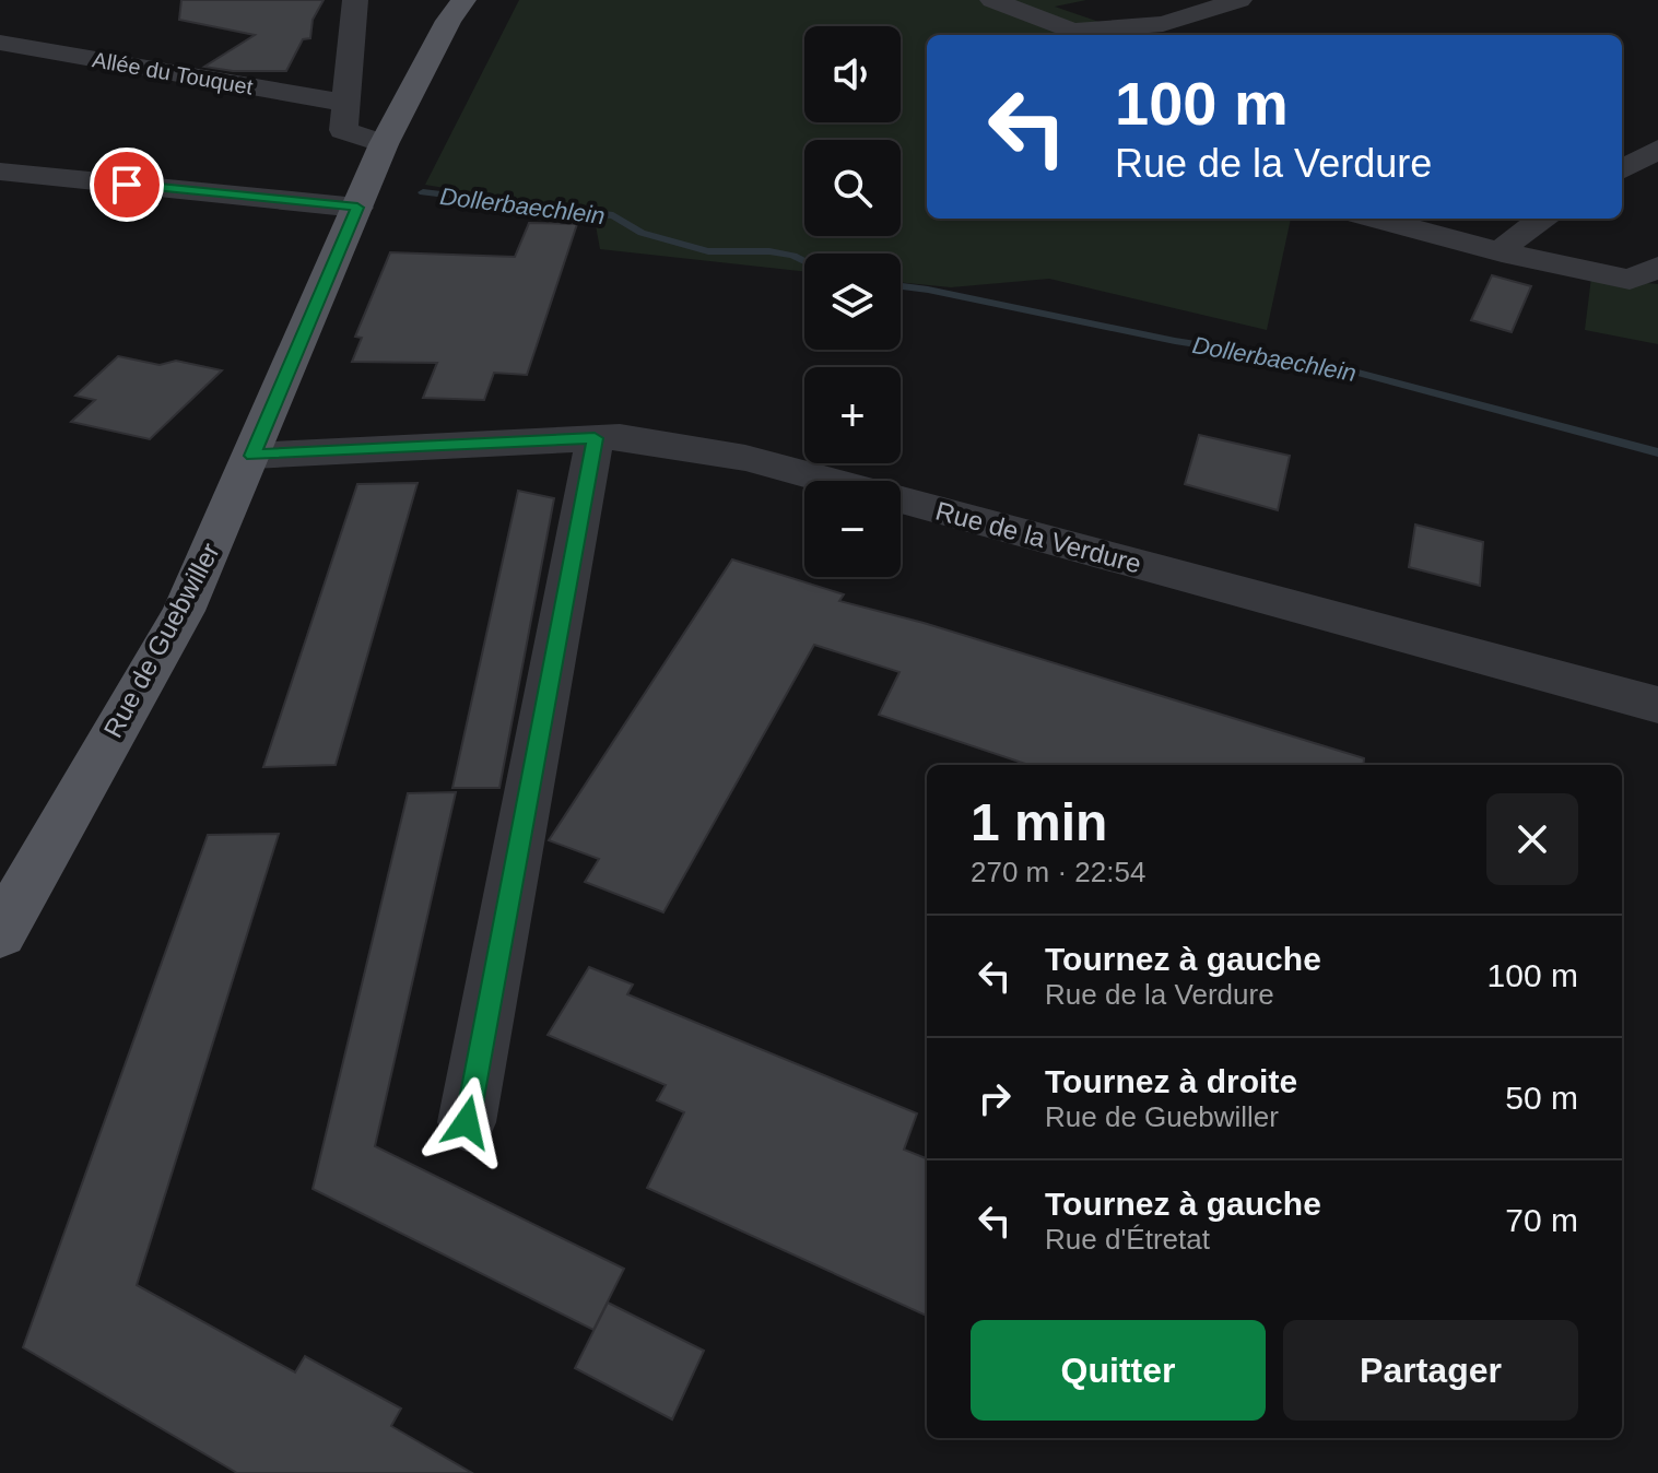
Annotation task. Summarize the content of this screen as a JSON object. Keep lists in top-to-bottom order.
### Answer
{
  "streets": {
    "main road": ["Rue de Guebwiller"],
    "street": ["Allée du Touquet", "Rue de la Verdure"]
  },
  "crossings": [
    ["Rue de la Verdure", "Rue de Guebwiller"]
  ],
  "water": ["Dollerbaechlein"],
  "page": {
    "map_buttons": ["+", "−"],
    "turn": ["100 m", "Rue de la Verdure"],
    "heading": ["1 min", "270 m · 22:54"],
    "list": [
      {
        "name": "Tournez à gauche",
        "note": "Rue de la Verdure",
        "value": "100 m"
      },
      {
        "name": "Tournez à droite",
        "note": "Rue de Guebwiller",
        "value": "50 m"
      },
      {
        "name": "Tournez à gauche",
        "note": "Rue d'Étretat",
        "value": "70 m"
      }
    ],
    "buttons": ["Quitter", "Partager"]
  }
}
